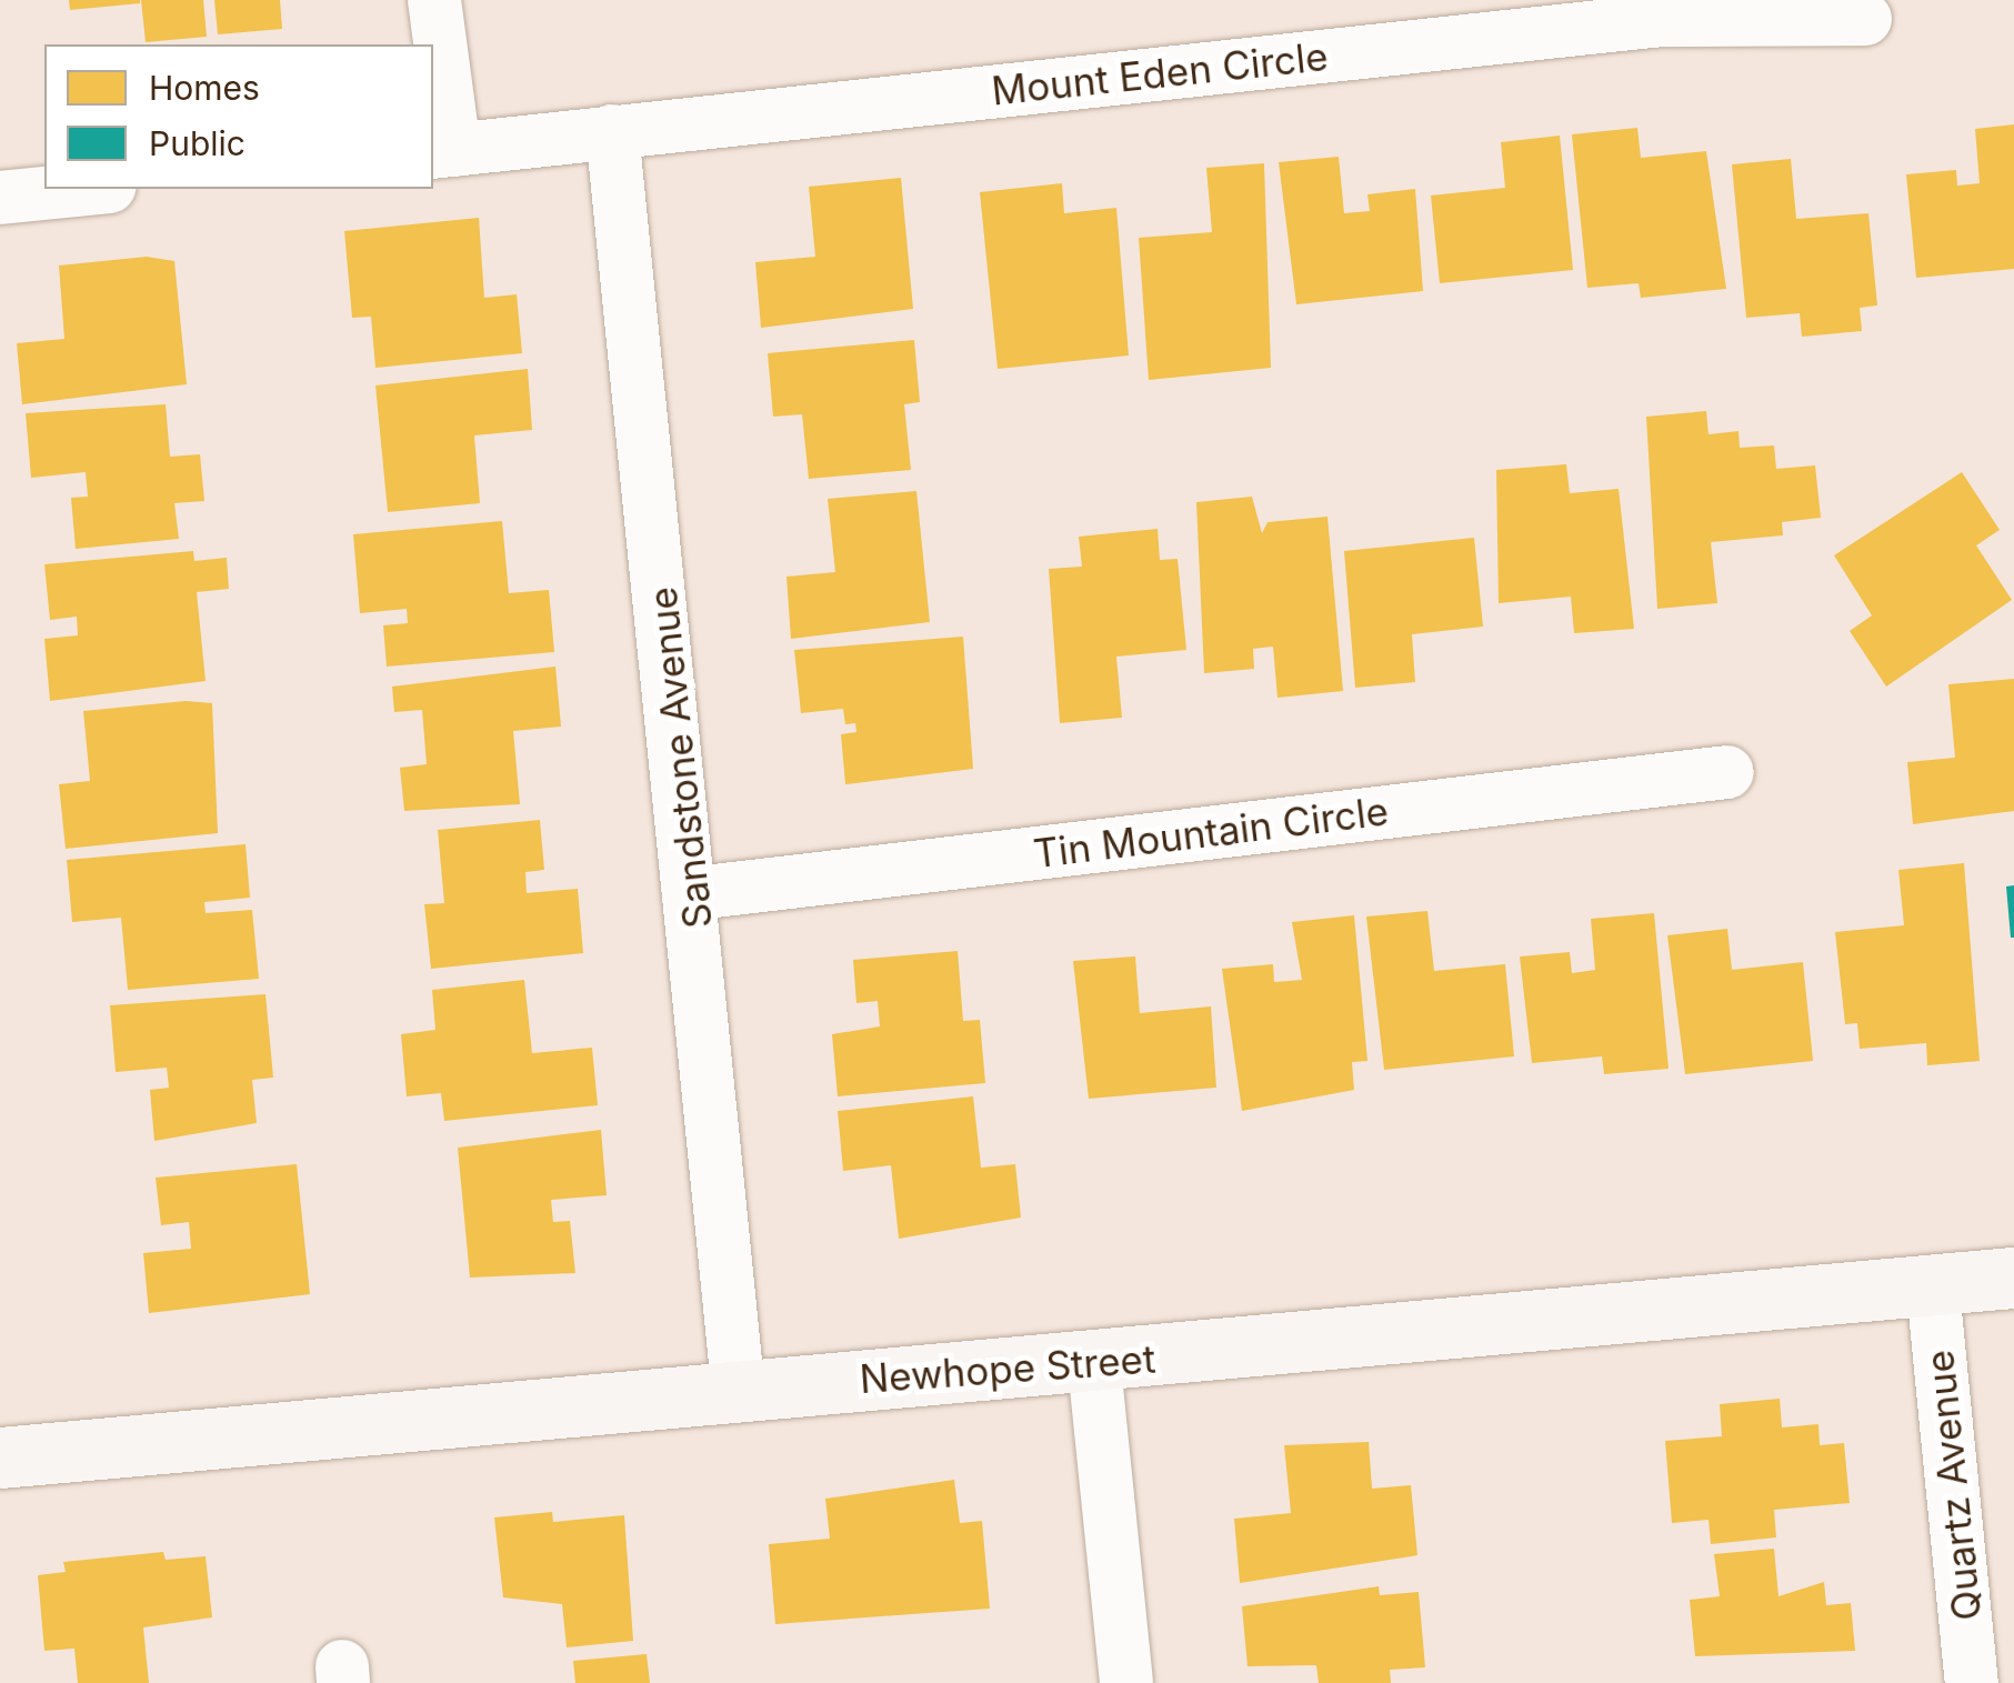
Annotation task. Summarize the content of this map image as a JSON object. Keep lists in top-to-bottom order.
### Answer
{
  "streets": {
    "street": [
      "Mount Eden Circle",
      "Sandstone Avenue",
      "Tin Mountain Circle",
      "Newhope Street",
      "Quartz Avenue"
    ]
  },
  "crossings": [
    ["Mount Eden Circle", "Sandstone Avenue"],
    ["Sandstone Avenue", "Tin Mountain Circle"],
    ["Sandstone Avenue", "Newhope Street"],
    ["Newhope Street", "Quartz Avenue"]
  ],
  "legend": ["Homes", "Public"]
}
